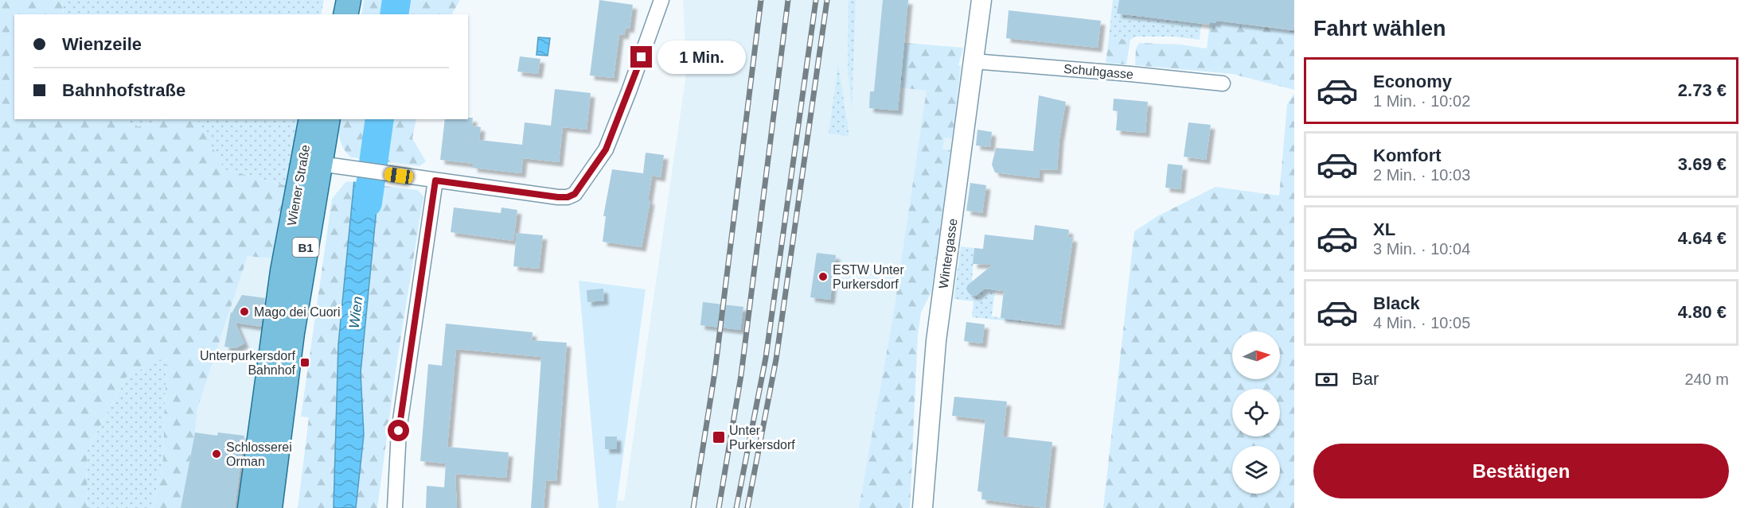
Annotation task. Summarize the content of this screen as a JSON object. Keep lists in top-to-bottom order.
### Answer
{
  "streets": {
    "main road": ["Wiener Straße", "B1"],
    "street": ["Schuhgasse", "Wintergasse"]
  },
  "crossings": [
    ["Schuhgasse", "Wintergasse"]
  ],
  "water": ["Wien"],
  "places": {
    "other": ["ESTW Unter Purkersdorf", "Mago dei Cuori", "Schlosserei Orman"],
    "transit": ["Unterpurkersdorf Bahnhof", "Unter Purkersdorf"]
  },
  "north": "right",
  "page": {
    "heading": "Fahrt wählen",
    "banner": ["Wienzeile", "Bahnhofstraße"],
    "bubble": "1 Min.",
    "list": [
      {
        "name": "Economy",
        "note": "1 Min. · 10:02",
        "value": "2.73 €"
      },
      {
        "name": "Komfort",
        "note": "2 Min. · 10:03",
        "value": "3.69 €"
      },
      {
        "name": "XL",
        "note": "3 Min. · 10:04",
        "value": "4.64 €"
      },
      {
        "name": "Black",
        "note": "4 Min. · 10:05",
        "value": "4.80 €"
      }
    ],
    "pay": ["Bar", "240 m"],
    "buttons": "Bestätigen"
  }
}
